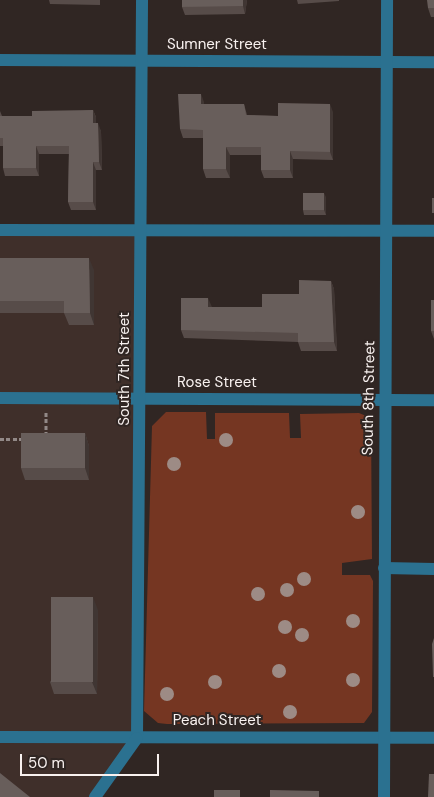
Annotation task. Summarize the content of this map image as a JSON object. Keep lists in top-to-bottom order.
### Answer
{
  "streets": {
    "street": [
      "Sumner Street",
      "South 7th Street",
      "Rose Street",
      "South 8th Street",
      "Peach Street"
    ]
  },
  "crossings": [
    ["Sumner Street", "South 7th Street"],
    ["Sumner Street", "South 8th Street"],
    ["South 7th Street", "Rose Street"],
    ["South 7th Street", "Peach Street"],
    ["Rose Street", "South 8th Street"],
    ["South 8th Street", "Peach Street"]
  ],
  "scale_bar": "50 m"
}
